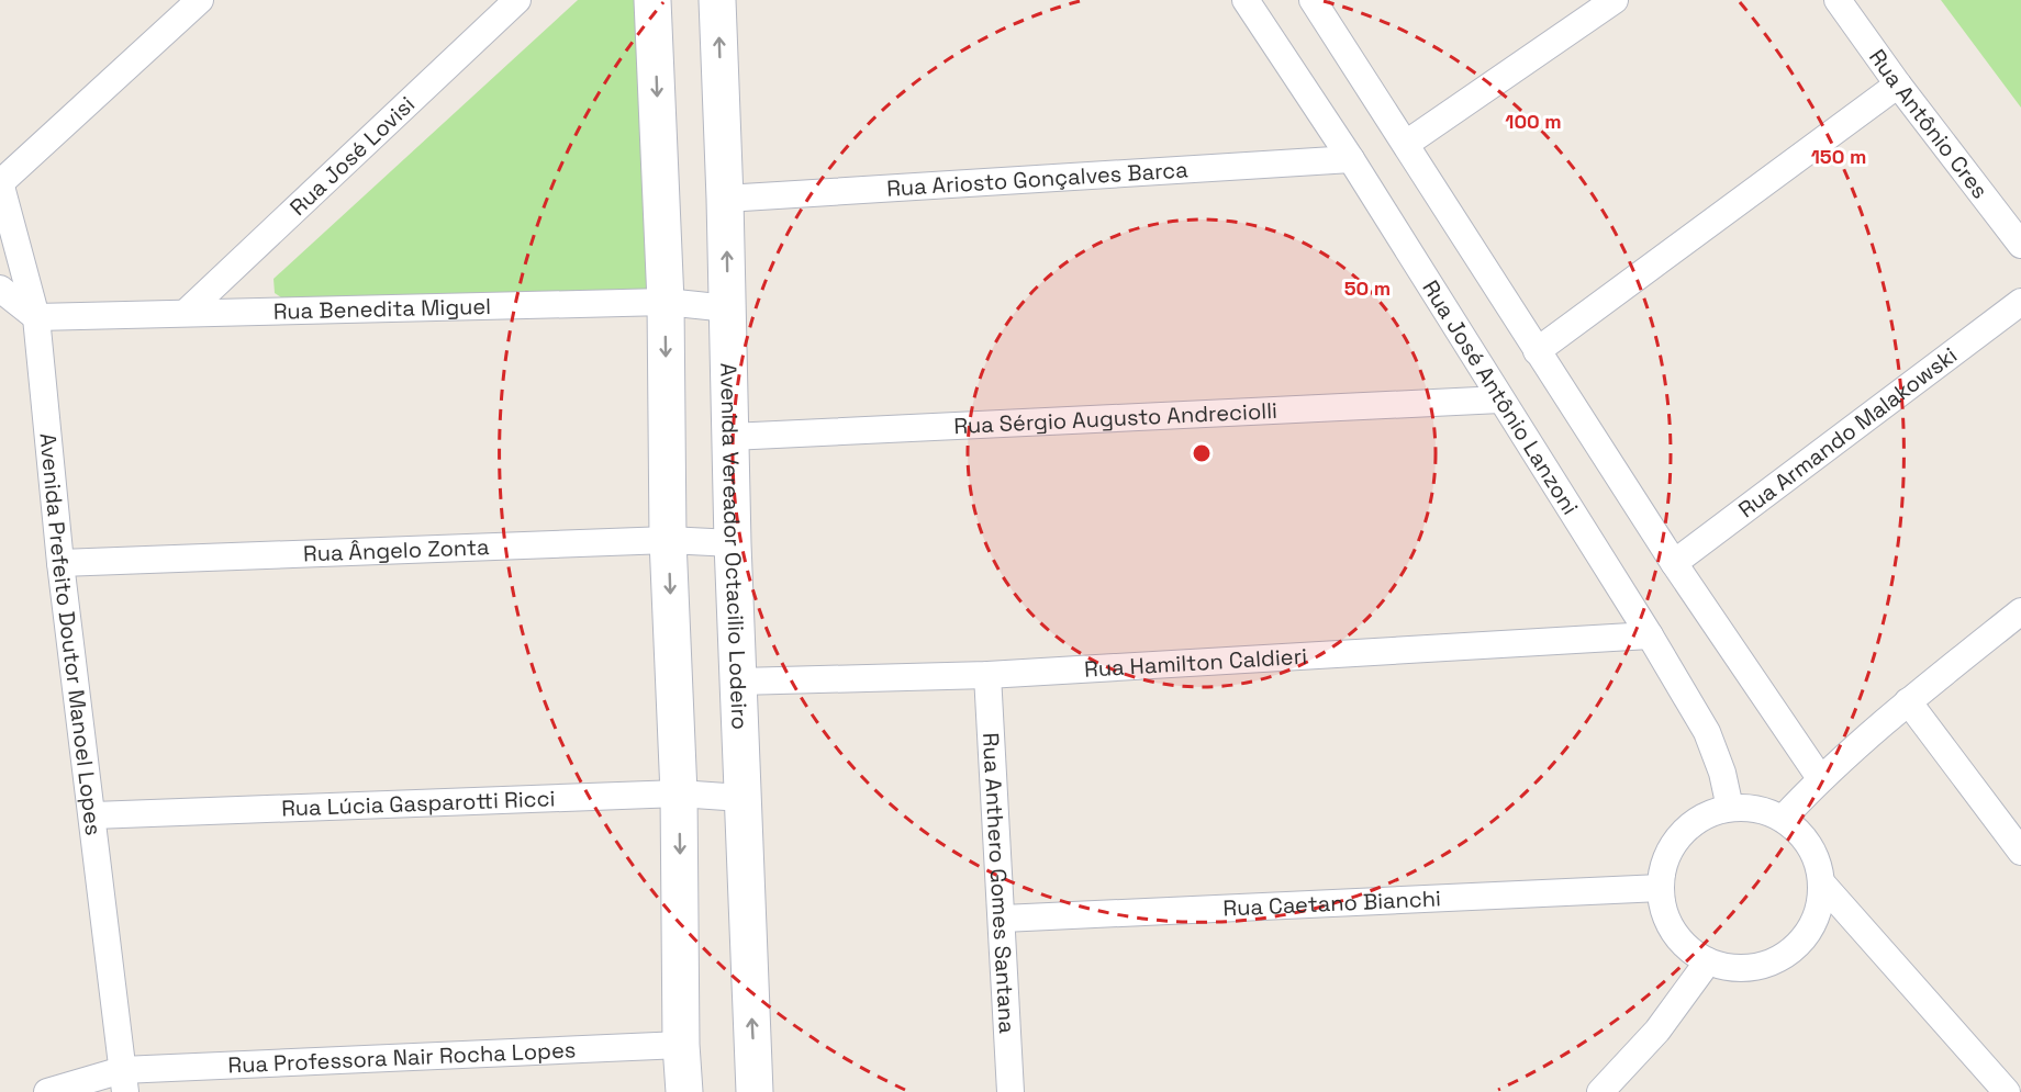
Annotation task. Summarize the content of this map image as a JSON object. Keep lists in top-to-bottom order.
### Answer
{
  "streets": {
    "street": [
      "Rua Antônio Cres",
      "Rua José Lovisi",
      "Rua Ariosto Gonçalves Barca",
      "Rua Benedita Miguel",
      "Rua José Antônio Lanzoni",
      "Rua Sérgio Augusto Andreciolli",
      "Rua Armando Malakowski",
      "Avenida Vereador Octacilio Lodeiro",
      "Rua Ângelo Zonta",
      "Avenida Prefeito Doutor Manoel Lopes",
      "Rua Hamilton Caldieri",
      "Rua Lúcia Gasparotti Ricci",
      "Rua Anthero Gomes Santana",
      "Rua Caetano Bianchi",
      "Rua Professora Nair Rocha Lopes"
    ]
  },
  "crossings": [
    ["Rua José Lovisi", "Rua Benedita Miguel"],
    ["Rua Ariosto Gonçalves Barca", "Rua José Antônio Lanzoni"],
    ["Rua Ariosto Gonçalves Barca", "Avenida Vereador Octacilio Lodeiro"],
    ["Rua Benedita Miguel", "Avenida Vereador Octacilio Lodeiro"],
    ["Rua Benedita Miguel", "Avenida Prefeito Doutor Manoel Lopes"],
    ["Rua José Antônio Lanzoni", "Rua Sérgio Augusto Andreciolli"],
    ["Rua José Antônio Lanzoni", "Rua Hamilton Caldieri"],
    ["Rua José Antônio Lanzoni", "Rua Caetano Bianchi"],
    ["Rua Sérgio Augusto Andreciolli", "Avenida Vereador Octacilio Lodeiro"],
    ["Avenida Vereador Octacilio Lodeiro", "Rua Ângelo Zonta"],
    ["Avenida Vereador Octacilio Lodeiro", "Rua Hamilton Caldieri"],
    ["Avenida Vereador Octacilio Lodeiro", "Rua Lúcia Gasparotti Ricci"],
    ["Rua Ângelo Zonta", "Avenida Prefeito Doutor Manoel Lopes"],
    ["Avenida Prefeito Doutor Manoel Lopes", "Rua Lúcia Gasparotti Ricci"],
    ["Avenida Prefeito Doutor Manoel Lopes", "Rua Professora Nair Rocha Lopes"],
    ["Rua Hamilton Caldieri", "Rua Anthero Gomes Santana"],
    ["Rua Anthero Gomes Santana", "Rua Caetano Bianchi"]
  ],
  "rings": ["100 m", "150 m", "50 m"]
}
